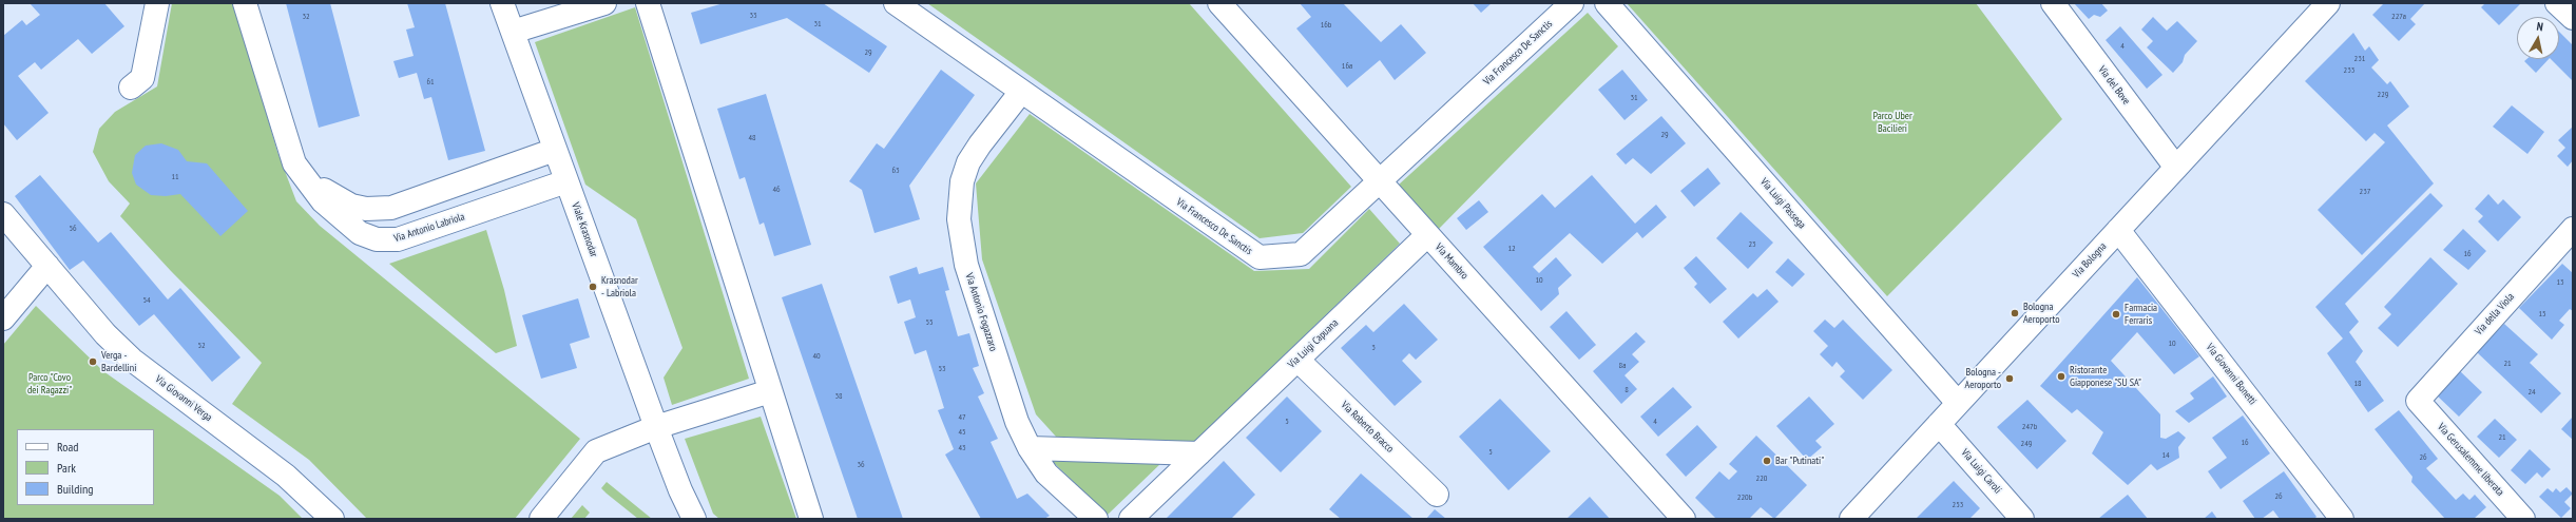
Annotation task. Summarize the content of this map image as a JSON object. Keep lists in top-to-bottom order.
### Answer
{
  "streets": {
    "street": [
      "Via Francesco De Sanctis",
      "Via del Bove",
      "Via Luigi Passega",
      "Via Antonio Labriola",
      "Viale Krasnodar",
      "Via Bologna",
      "Via Mambro",
      "Via Antonio Fogazzaro",
      "Via della Viola",
      "Via Luigi Capuana",
      "Via Giovanni Bonetti",
      "Via Giovanni Verga",
      "Via Roberto Bracco",
      "Via Gerusalemme liberata",
      "Via Luigi Caroli"
    ]
  },
  "crossings": [
    ["Via Francesco De Sanctis", "Via Mambro"],
    ["Via Francesco De Sanctis", "Via Antonio Fogazzaro"],
    ["Via del Bove", "Via Bologna"],
    ["Via Luigi Passega", "Via Bologna"],
    ["Via Antonio Labriola", "Viale Krasnodar"],
    ["Via Bologna", "Via Giovanni Bonetti"],
    ["Via Bologna", "Via Luigi Caroli"],
    ["Via Mambro", "Via Luigi Capuana"],
    ["Via della Viola", "Via Gerusalemme liberata"],
    ["Via Luigi Capuana", "Via Roberto Bracco"]
  ],
  "parks": ["Parco Uber Bacilieri", "Parco \"Covo dei Ragazzi\""],
  "places": [
    "Krasnodar - Labriola",
    "Bologna Aeroporto",
    "Farmacia Ferraris",
    "Verga - Bardellini",
    "Ristorante Giapponese \"SU SA\"",
    "Bologna - Aeroporto",
    "Bar \"Putinati\""
  ],
  "house_numbers": [
    "33",
    "32",
    "227a",
    "31",
    "16b",
    "4",
    "29",
    "231",
    "16a",
    "233",
    "61",
    "229",
    "31",
    "29",
    "48",
    "63",
    "11",
    "46",
    "237",
    "56",
    "23",
    "12",
    "16",
    "10",
    "13",
    "54",
    "15",
    "55",
    "10",
    "52",
    "3",
    "40",
    "21",
    "8a",
    "53",
    "18",
    "8",
    "24",
    "38",
    "47",
    "5",
    "4",
    "247b",
    "45",
    "21",
    "16",
    "249",
    "43",
    "5",
    "14",
    "26",
    "36",
    "220",
    "26",
    "220b",
    "253"
  ],
  "legend": ["Road", "Park", "Building"],
  "north": "top"
}
